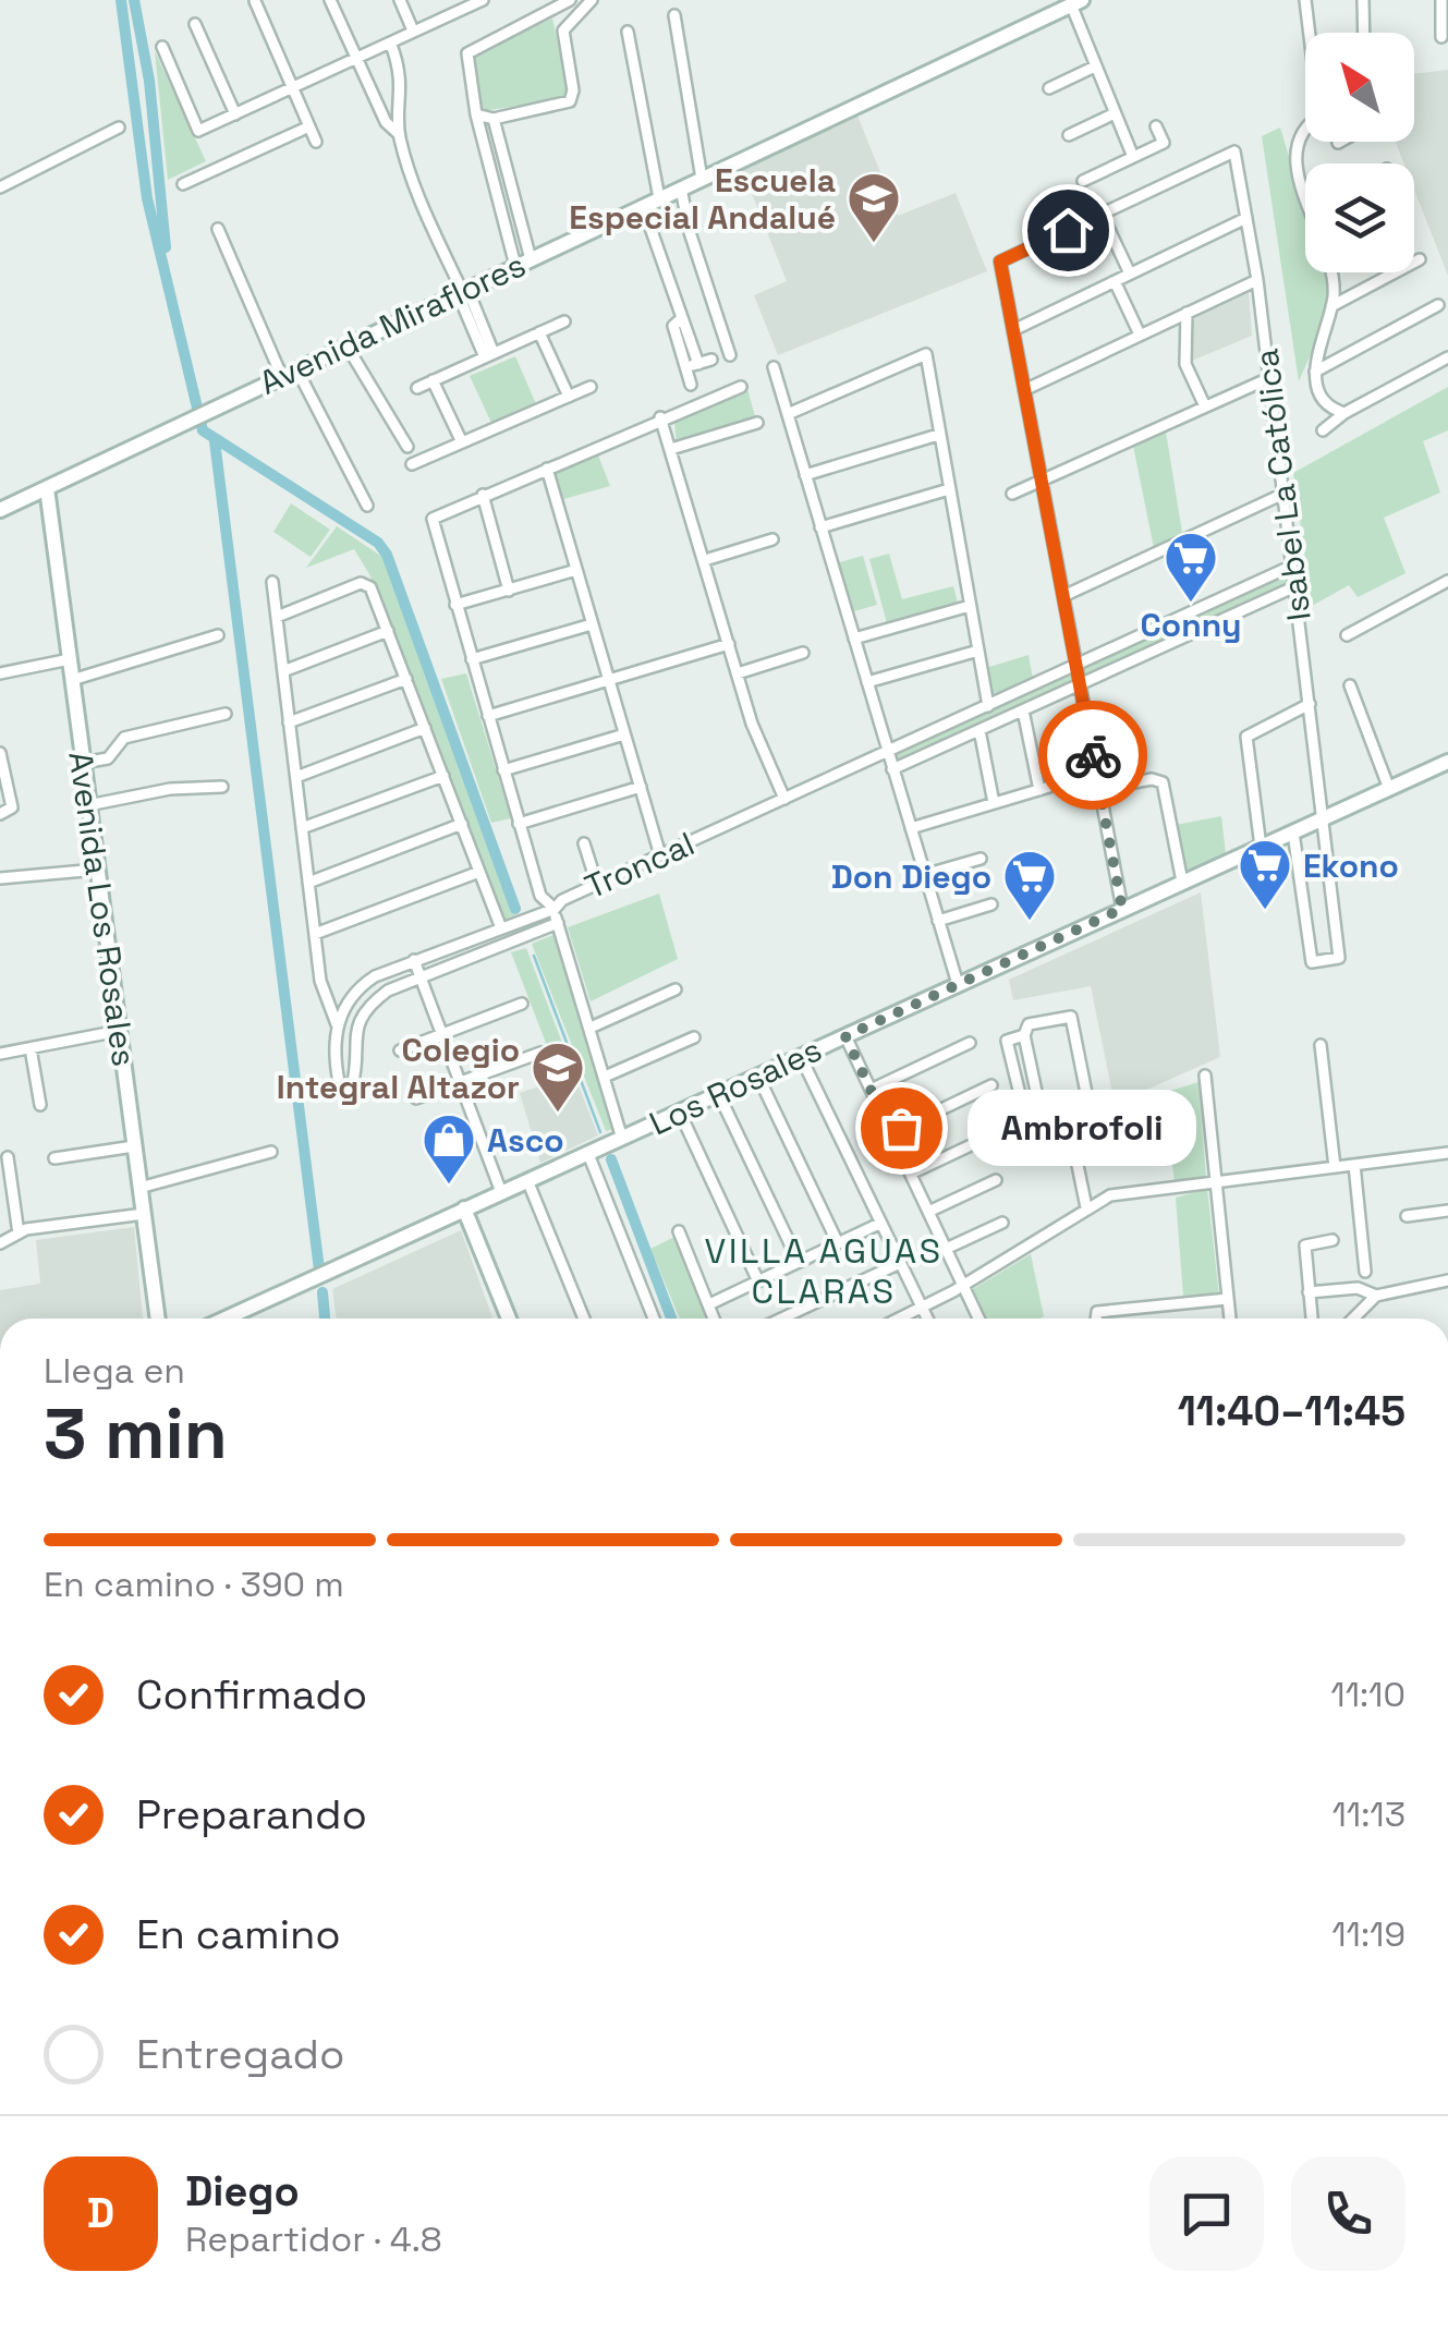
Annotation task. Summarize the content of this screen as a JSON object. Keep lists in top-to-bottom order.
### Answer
{
  "streets": {
    "street": [
      "Avenida Miraflores",
      "Isabel La Católica",
      "Troncal",
      "Avenida Los Rosales",
      "Los Rosales"
    ]
  },
  "crossings": [
    ["Avenida Miraflores", "Avenida Los Rosales"],
    ["Isabel La Católica", "Troncal"],
    ["Isabel La Católica", "Los Rosales"]
  ],
  "districts": ["VILLA AGUAS CLARAS"],
  "places": {
    "school or university": ["Escuela Especial Andalué", "Colegio Integral Altazor"],
    "supermarket": ["Conny", "Ekono", "Don Diego"],
    "other": ["Ambrofoli"],
    "shop": ["Asco"]
  },
  "north": "top left",
  "page": {
    "bubble": "Ambrofoli",
    "heading": ["3 min", "Llega en", "11:40–11:45"],
    "panel": ["Diego", "Repartidor · 4.8"],
    "bar": "En camino · 390 m",
    "list": [
      ["Confirmado", "11:10"],
      ["Preparando", "11:13"],
      ["En camino", "11:19"],
      "Entregado"
    ],
    "round": "D"
  }
}
